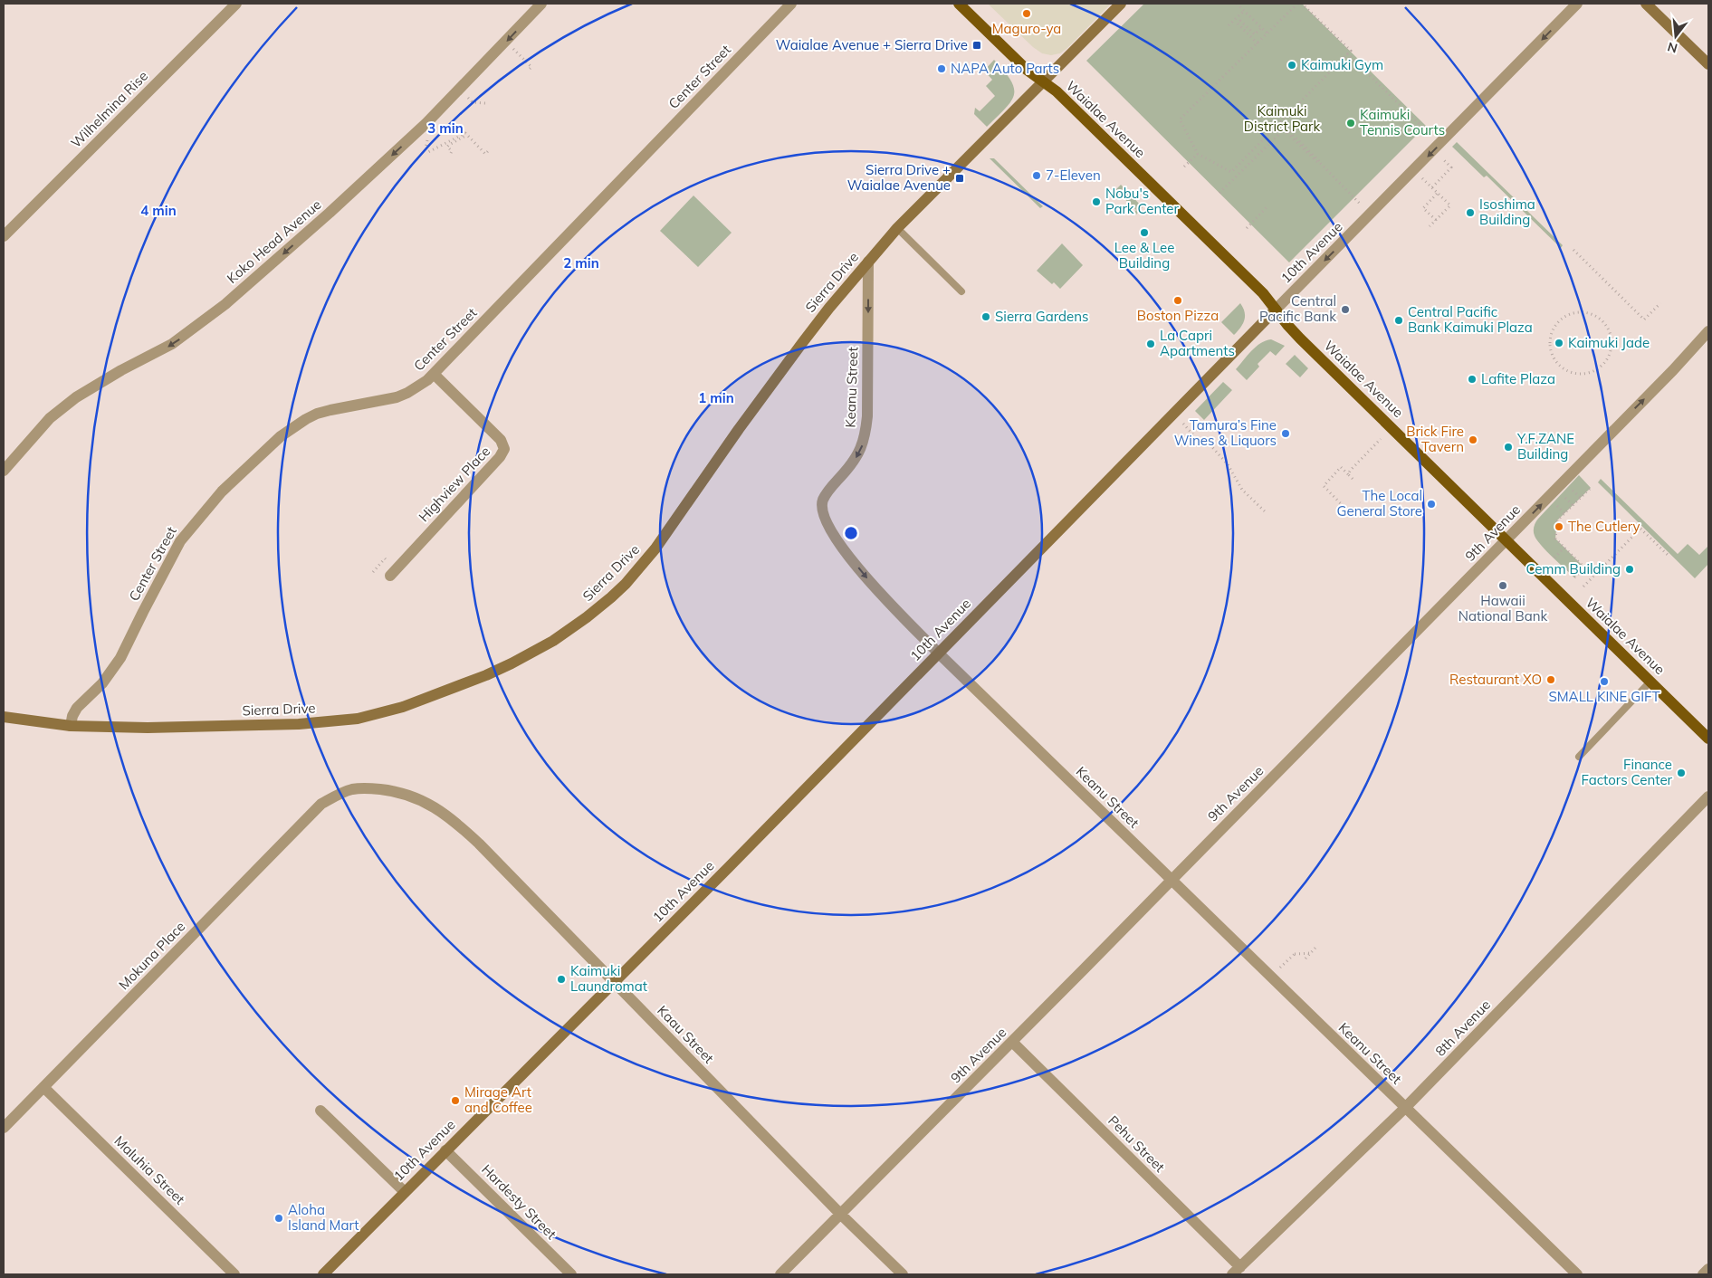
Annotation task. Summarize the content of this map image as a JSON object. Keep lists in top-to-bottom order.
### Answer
{
  "streets": {
    "main road": ["Waialae Avenue"],
    "street": [
      "Center Street",
      "Wilhelmina Rise",
      "Koko Head Avenue",
      "10th Avenue",
      "Sierra Drive",
      "Keanu Street",
      "Highview Place",
      "9th Avenue",
      "Mokuna Place",
      "8th Avenue",
      "Kaau Street",
      "Pehu Street",
      "Maluhia Street",
      "Hardesty Street"
    ]
  },
  "crossings": [
    ["Center Street", "Sierra Drive"],
    ["Center Street", "Highview Place"],
    ["Waialae Avenue", "10th Avenue"],
    ["Waialae Avenue", "Sierra Drive"],
    ["Waialae Avenue", "9th Avenue"],
    ["10th Avenue", "Keanu Street"],
    ["10th Avenue", "Kaau Street"],
    ["10th Avenue", "Hardesty Street"],
    ["Sierra Drive", "Keanu Street"],
    ["Keanu Street", "9th Avenue"],
    ["Keanu Street", "8th Avenue"],
    ["9th Avenue", "Kaau Street"],
    ["9th Avenue", "Pehu Street"],
    ["Mokuna Place", "Kaau Street"],
    ["Mokuna Place", "Maluhia Street"],
    ["8th Avenue", "Pehu Street"]
  ],
  "one_way": ["Koko Head Avenue"],
  "parks": ["Kaimuki District Park"],
  "places": {
    "other": [
      "Maguro-ya",
      "Kaimuki Gym",
      "NAPA Auto Parts",
      "Kaimuki Tennis Courts",
      "7-Eleven",
      "Nobu's Park Center",
      "Isoshima Building",
      "Lee & Lee Building",
      "Boston Pizza",
      "Central Pacific Bank",
      "Sierra Gardens",
      "Central Pacific Bank Kaimuki Plaza",
      "Kaimuki Jade",
      "La Capri Apartments",
      "Lafite Plaza",
      "Tamura’s Fine Wines & Liquors",
      "Brick Fire Tavern",
      "Y.F.ZANE Building",
      "The Local General Store",
      "The Cutlery",
      "Cemm Building",
      "Hawaii National Bank",
      "Restaurant XO",
      "SMALL KINE GIFT",
      "Finance Factors Center",
      "Kaimuki Laundromat",
      "Mirage Art and Coffee",
      "Aloha Island Mart"
    ],
    "transit": ["Waialae Avenue + Sierra Drive", "Sierra Drive + Waialae Avenue"]
  },
  "north": "bottom",
  "rings": [
    "3 min",
    "4 min",
    "2 min",
    "1 min"
  ]
}
